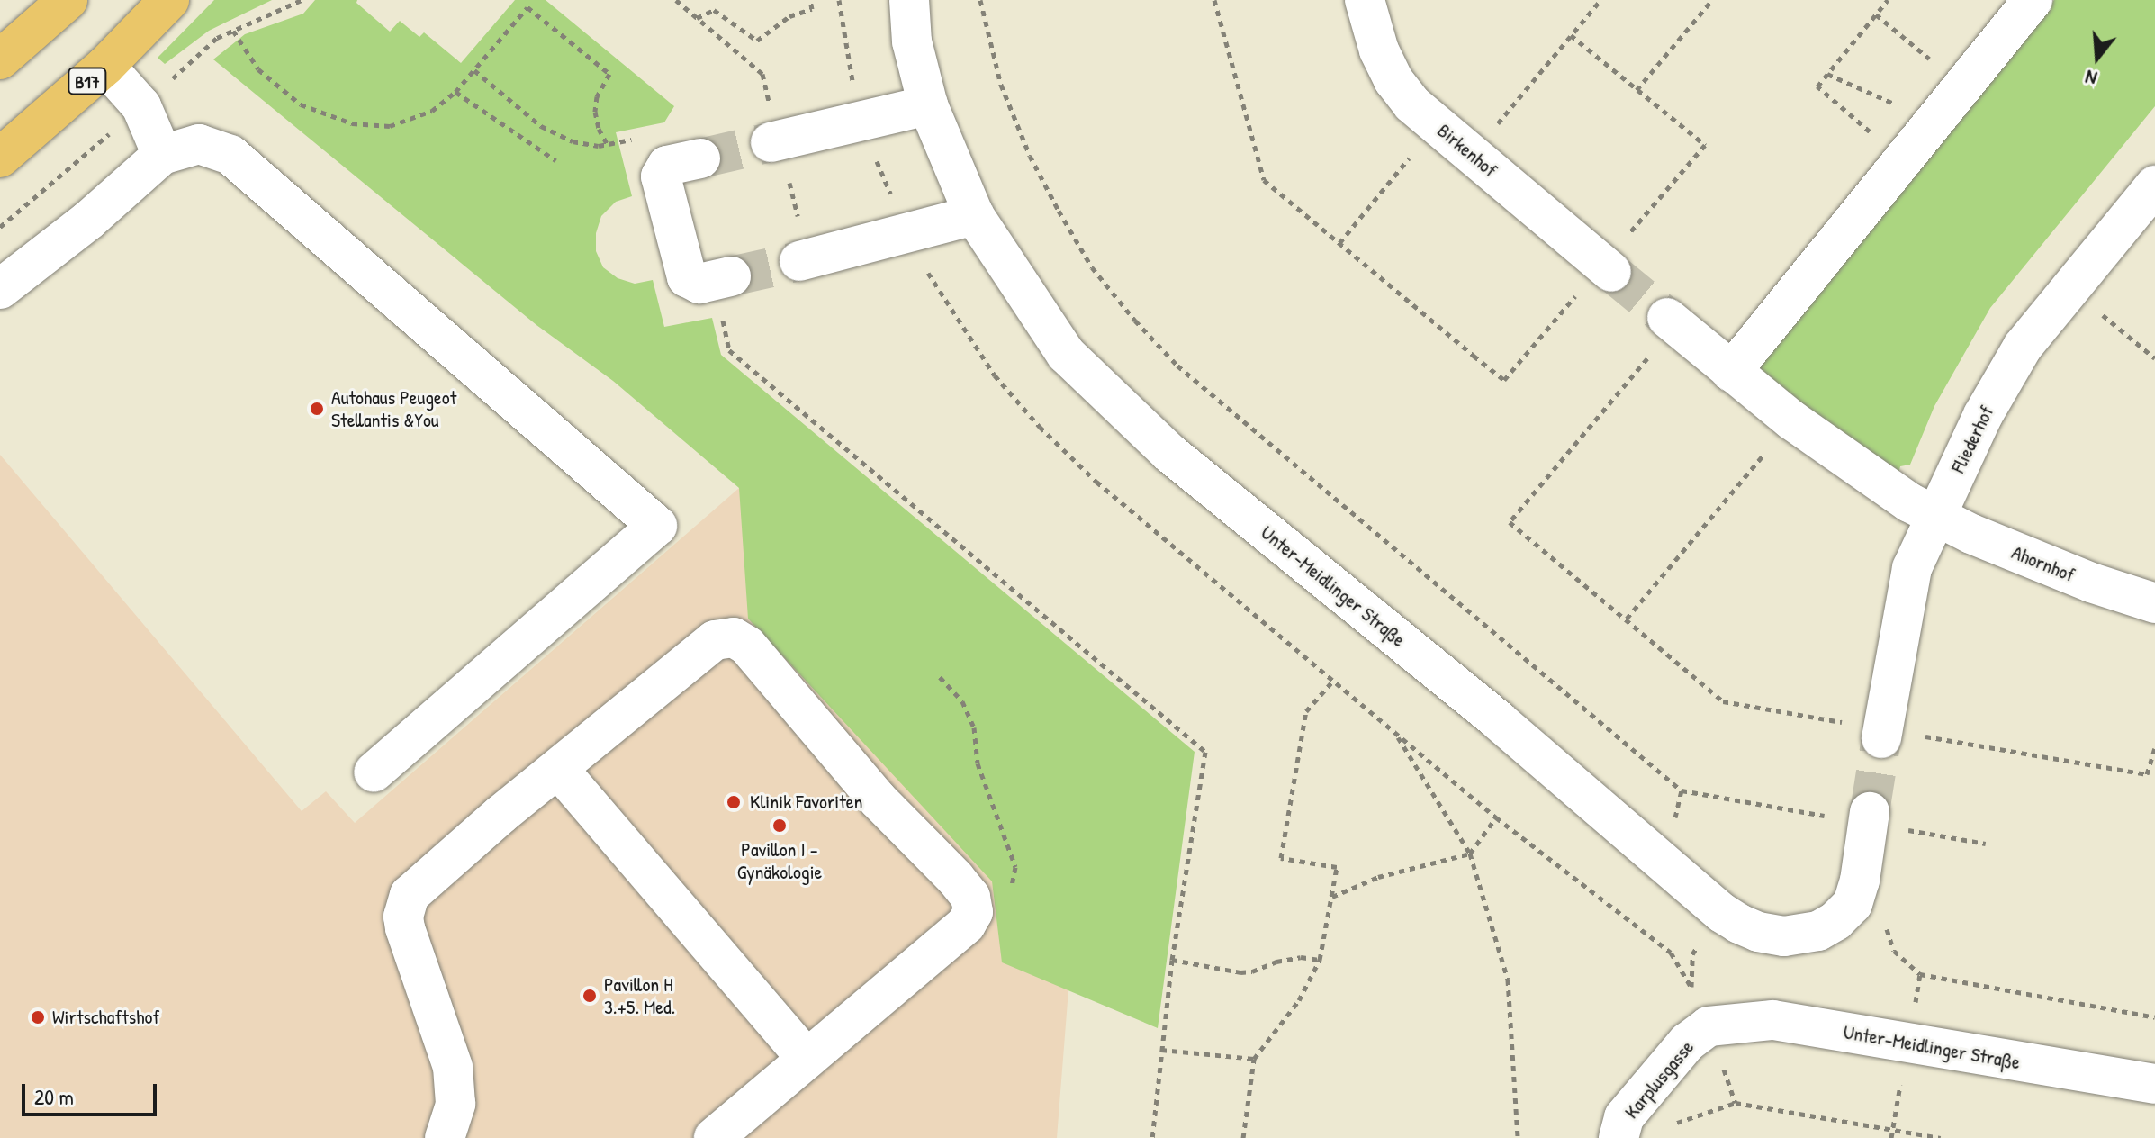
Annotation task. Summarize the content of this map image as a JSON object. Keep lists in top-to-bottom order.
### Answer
{
  "streets": {
    "main road": ["B17"],
    "street": [
      "Birkenhof",
      "Fliederhof",
      "Ahornhof",
      "Unter-Meidlinger Straße",
      "Karplusgasse"
    ]
  },
  "crossings": [
    ["Fliederhof", "Ahornhof"],
    ["Unter-Meidlinger Straße", "Karplusgasse"]
  ],
  "places": [
    "Autohaus Peugeot Stellantis &You",
    "Klinik Favoriten",
    "Pavillon I - Gynäkologie",
    "Pavillon H 3.+5. Med.",
    "Wirtschaftshof"
  ],
  "scale_bar": "20 m",
  "north": "bottom"
}
